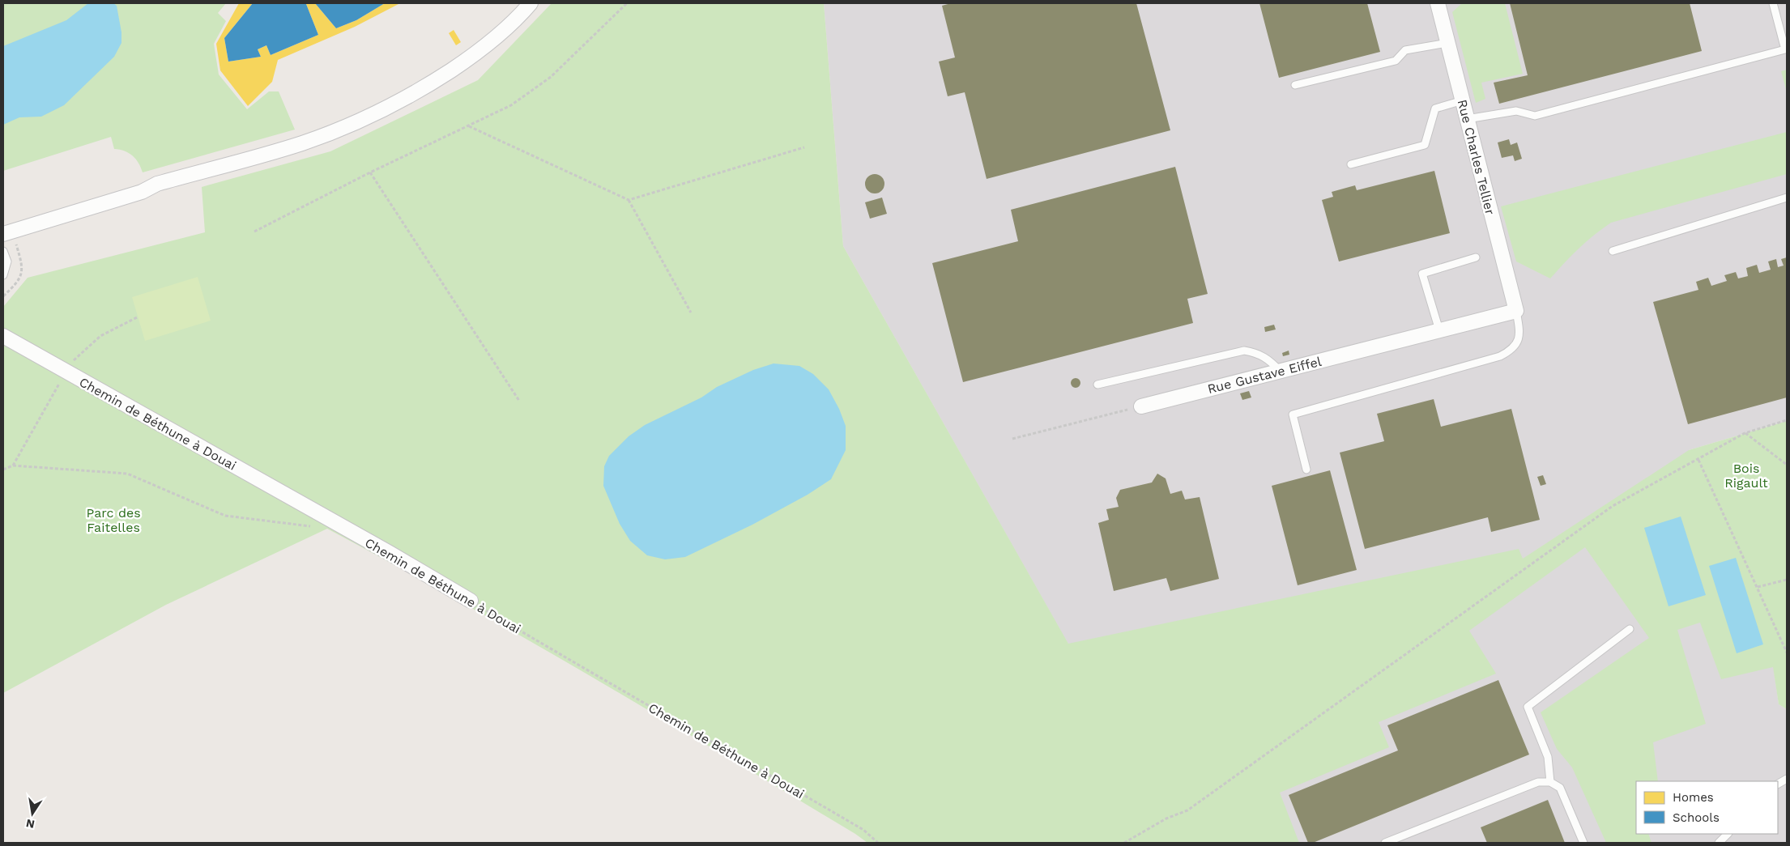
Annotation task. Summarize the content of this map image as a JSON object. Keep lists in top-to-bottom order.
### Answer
{
  "streets": {
    "street": ["Rue Charles Tellier", "Rue Gustave Eiffel", "Chemin de Béthune à Douai"]
  },
  "crossings": [
    ["Rue Charles Tellier", "Rue Gustave Eiffel"]
  ],
  "parks": ["Bois Rigault", "Parc des Faitelles"],
  "legend": ["Homes", "Schools"],
  "north": "bottom"
}
